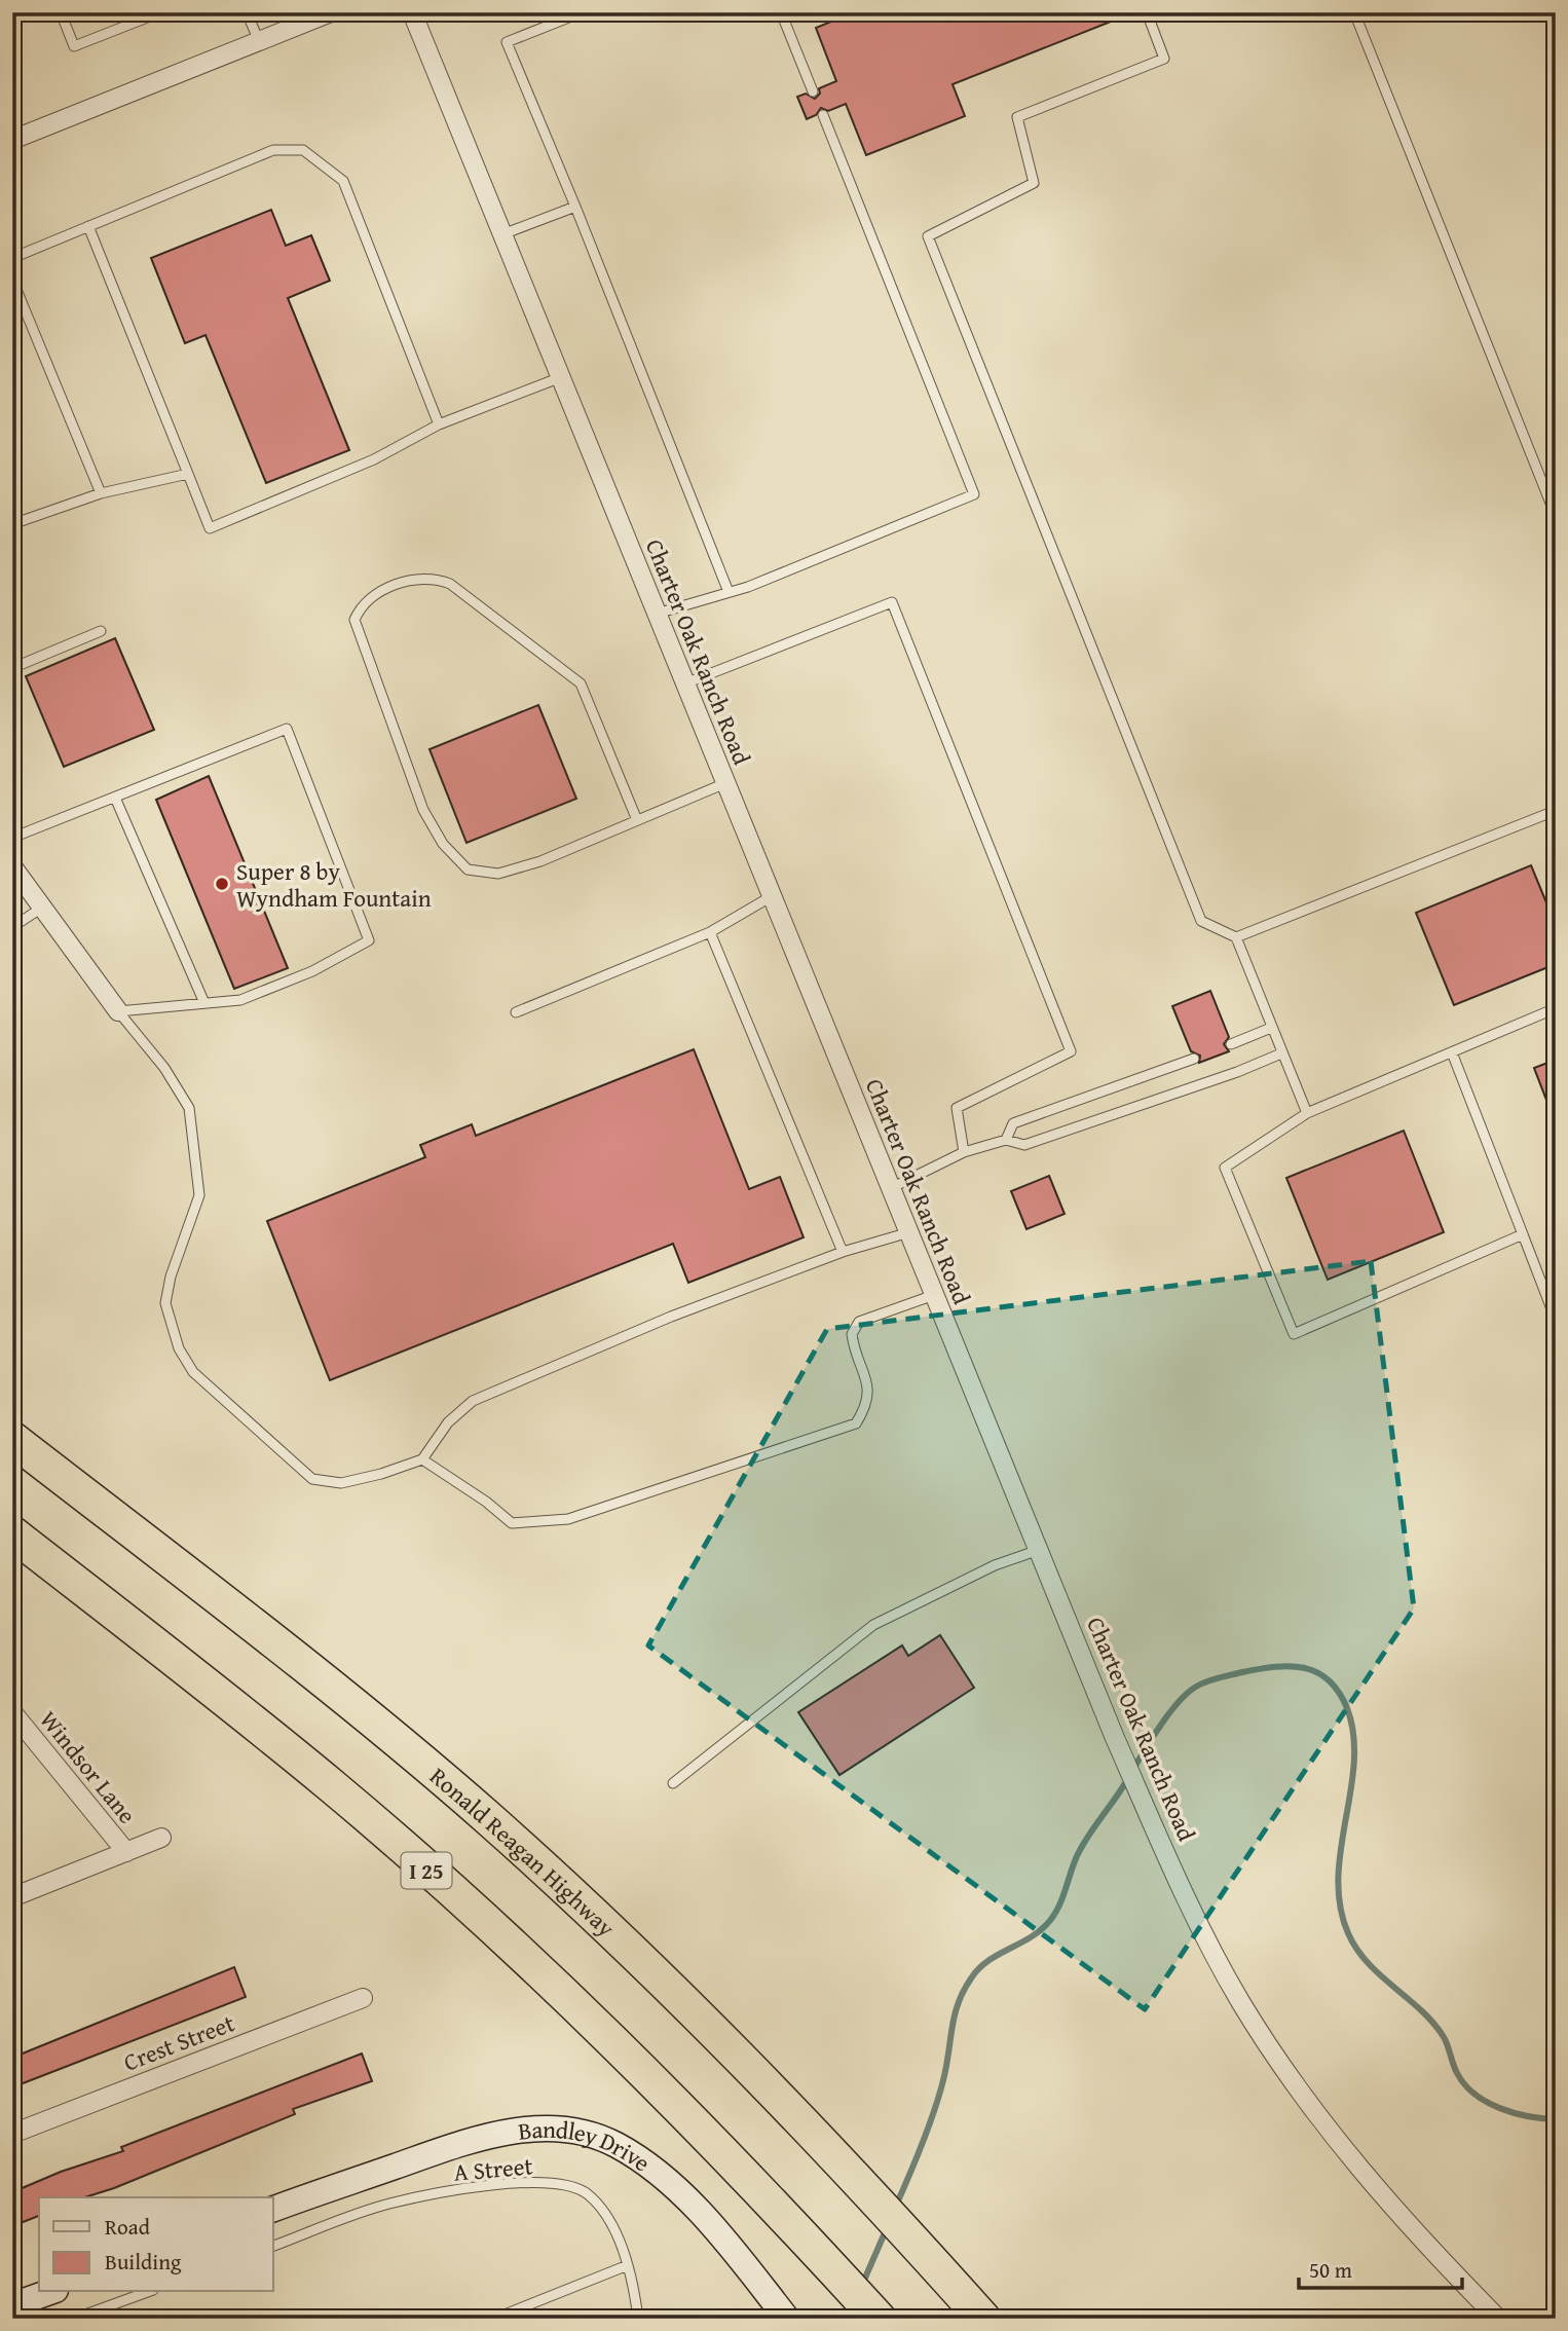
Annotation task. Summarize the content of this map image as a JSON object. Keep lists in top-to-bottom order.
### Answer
{
  "streets": {
    "highway": ["Ronald Reagan Highway", "I 25"],
    "street": [
      "Charter Oak Ranch Road",
      "Windsor Lane",
      "Crest Street",
      "Bandley Drive"
    ],
    "lane": ["A Street"]
  },
  "places": ["Super 8 by Wyndham Fountain"],
  "legend": ["Road", "Building"],
  "scale_bar": "50 m"
}
